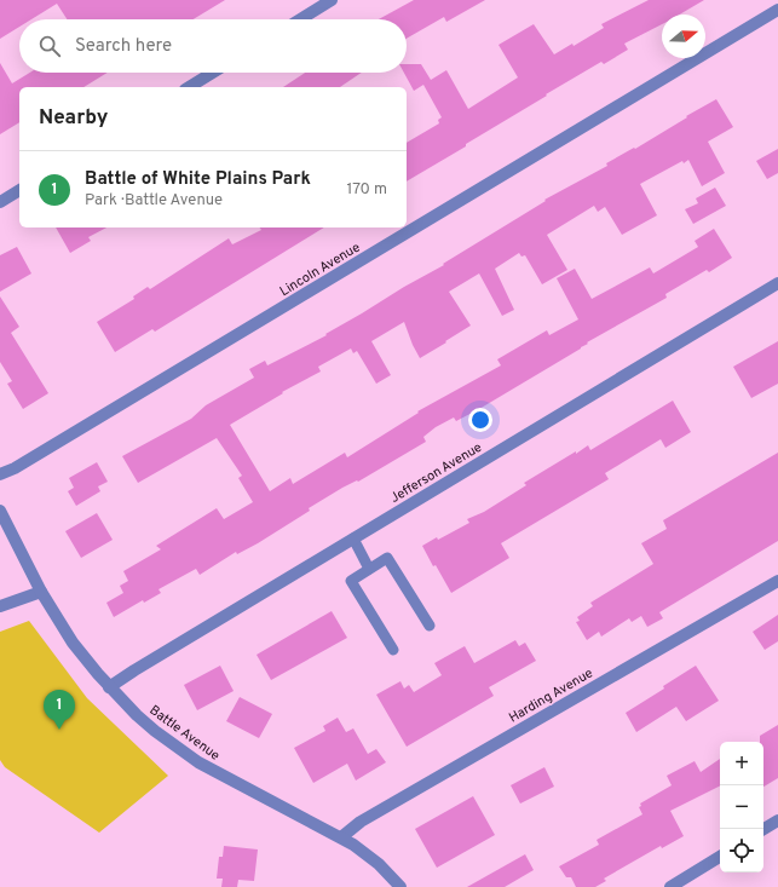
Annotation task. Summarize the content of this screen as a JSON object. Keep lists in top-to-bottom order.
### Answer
{
  "streets": {
    "street": [
      "Lincoln Avenue",
      "Jefferson Avenue",
      "Harding Avenue",
      "Battle Avenue"
    ]
  },
  "crossings": [
    ["Jefferson Avenue", "Battle Avenue"],
    ["Harding Avenue", "Battle Avenue"]
  ],
  "north": "right",
  "page": {
    "search": "Search here",
    "heading": "Nearby",
    "list": [
      {
        "mark": "1",
        "name": "Battle of White Plains Park",
        "note": "Park · Battle Avenue",
        "value": "170 m"
      }
    ],
    "pins": "1",
    "map_buttons": ["+", "−"]
  }
}
